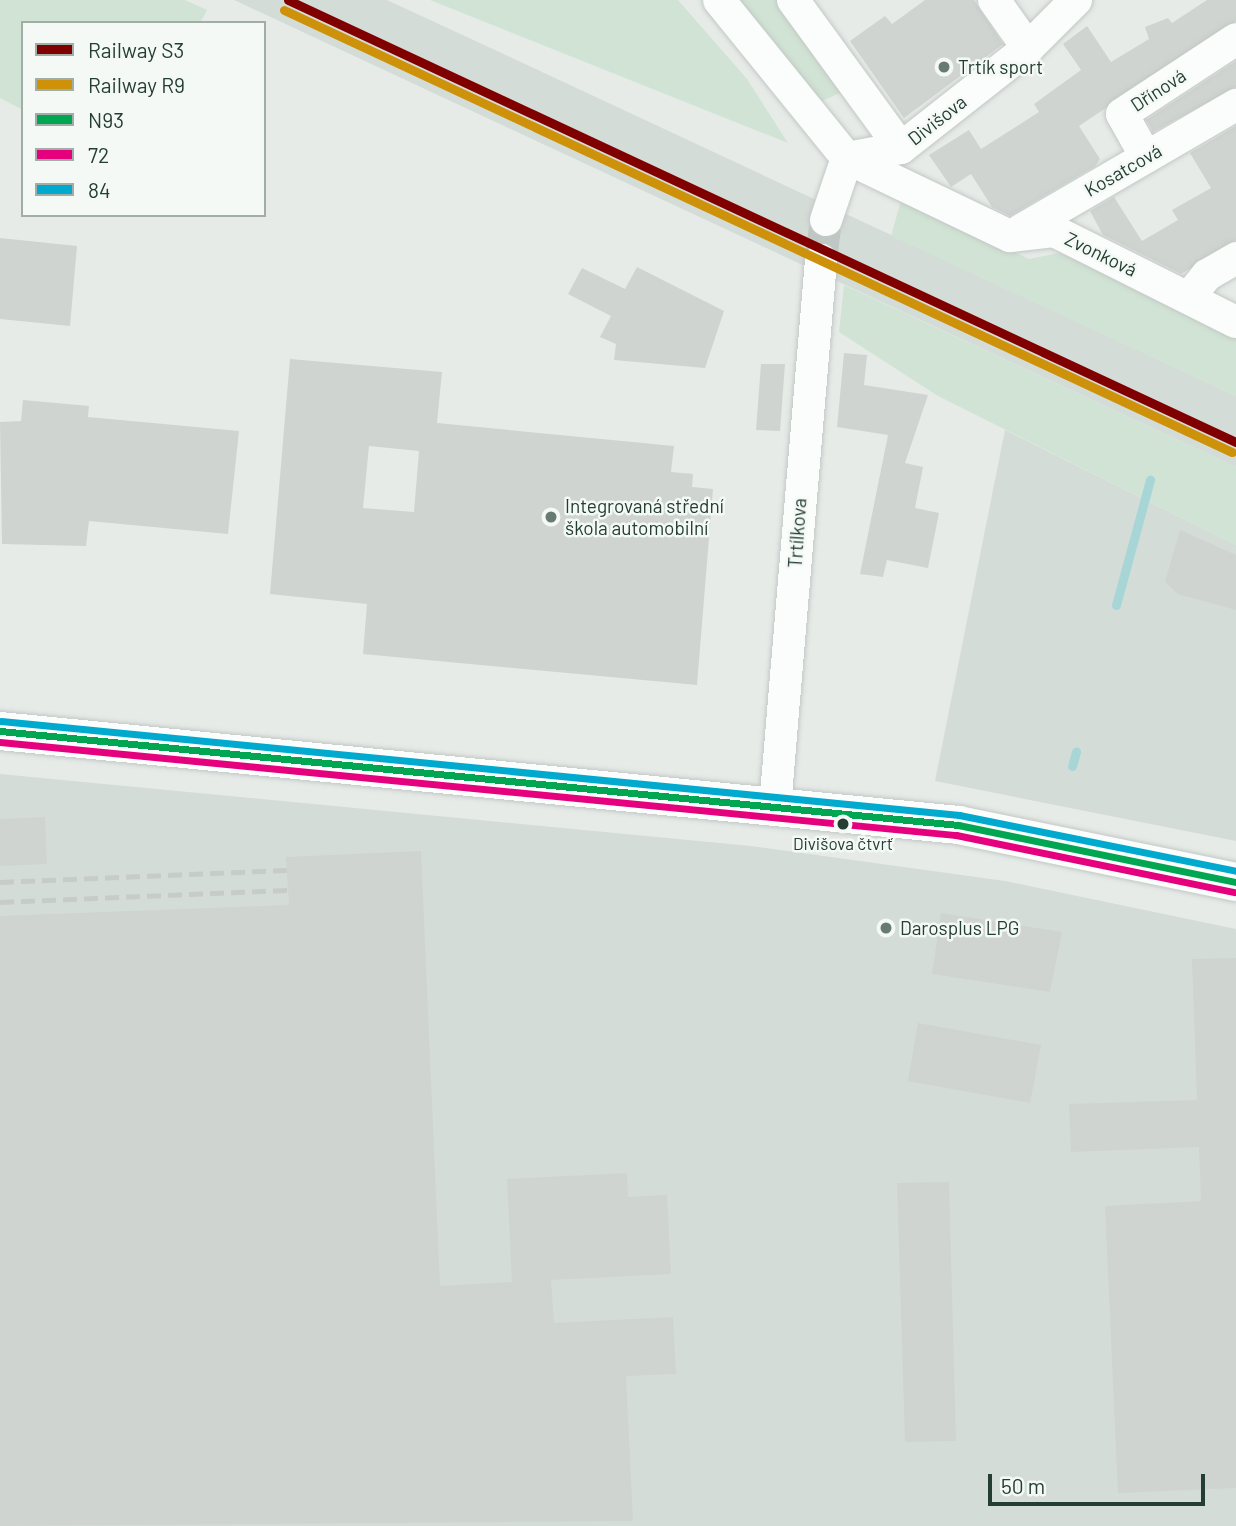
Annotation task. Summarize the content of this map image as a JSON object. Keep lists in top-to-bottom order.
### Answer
{
  "streets": {
    "street": [
      "Dřínová",
      "Divišova",
      "Kosatcová",
      "Zvonková",
      "Trtílkova"
    ]
  },
  "crossings": [
    ["Dřínová", "Kosatcová"],
    ["Kosatcová", "Zvonková"]
  ],
  "places": [
    "Trtík sport",
    "Integrovaná střední škola automobilní",
    "Divišova čtvrť",
    "Darosplus LPG"
  ],
  "lines": [
    "rail line S3",
    "rail line R9",
    "transit line 84",
    "transit line N93",
    "transit line 72"
  ],
  "legend": [
    "Railway S3",
    "Railway R9",
    "N93",
    "72",
    "84"
  ],
  "scale_bar": "50 m"
}
